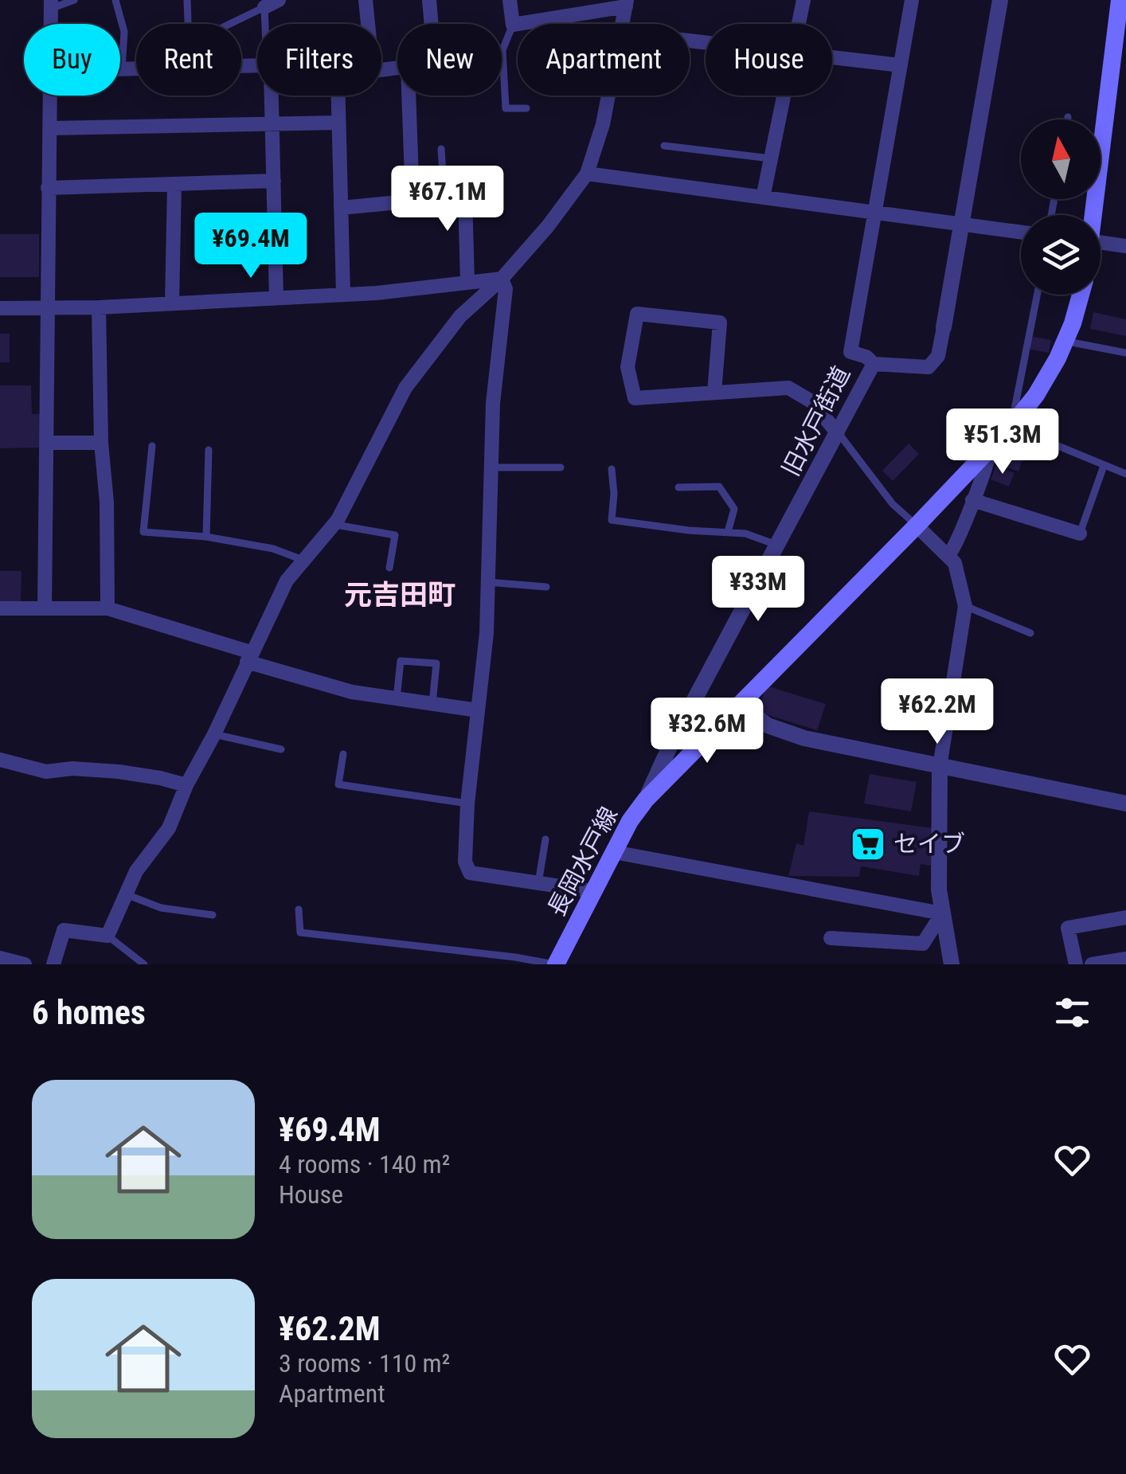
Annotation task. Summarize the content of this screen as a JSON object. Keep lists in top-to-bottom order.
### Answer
{
  "streets": {
    "main road": ["長岡水戸線"],
    "street": ["旧水戸街道"]
  },
  "crossings": [
    ["旧水戸街道", "長岡水戸線"]
  ],
  "districts": ["元吉田町"],
  "places": {
    "supermarket": ["セイブ"]
  },
  "north": "top",
  "page": {
    "chip": [
      "Buy",
      "Rent",
      "Filters",
      "New",
      "Apartment",
      "House"
    ],
    "price": [
      "¥67.1M",
      "¥69.4M",
      "¥51.3M",
      "¥33M",
      "¥62.2M",
      "¥32.6M"
    ],
    "heading": "6 homes",
    "list": [
      {
        "name": "¥69.4M",
        "note": "4 rooms · 140 m² · House"
      },
      {
        "name": "¥62.2M",
        "note": "3 rooms · 110 m² · Apartment"
      }
    ]
  }
}
